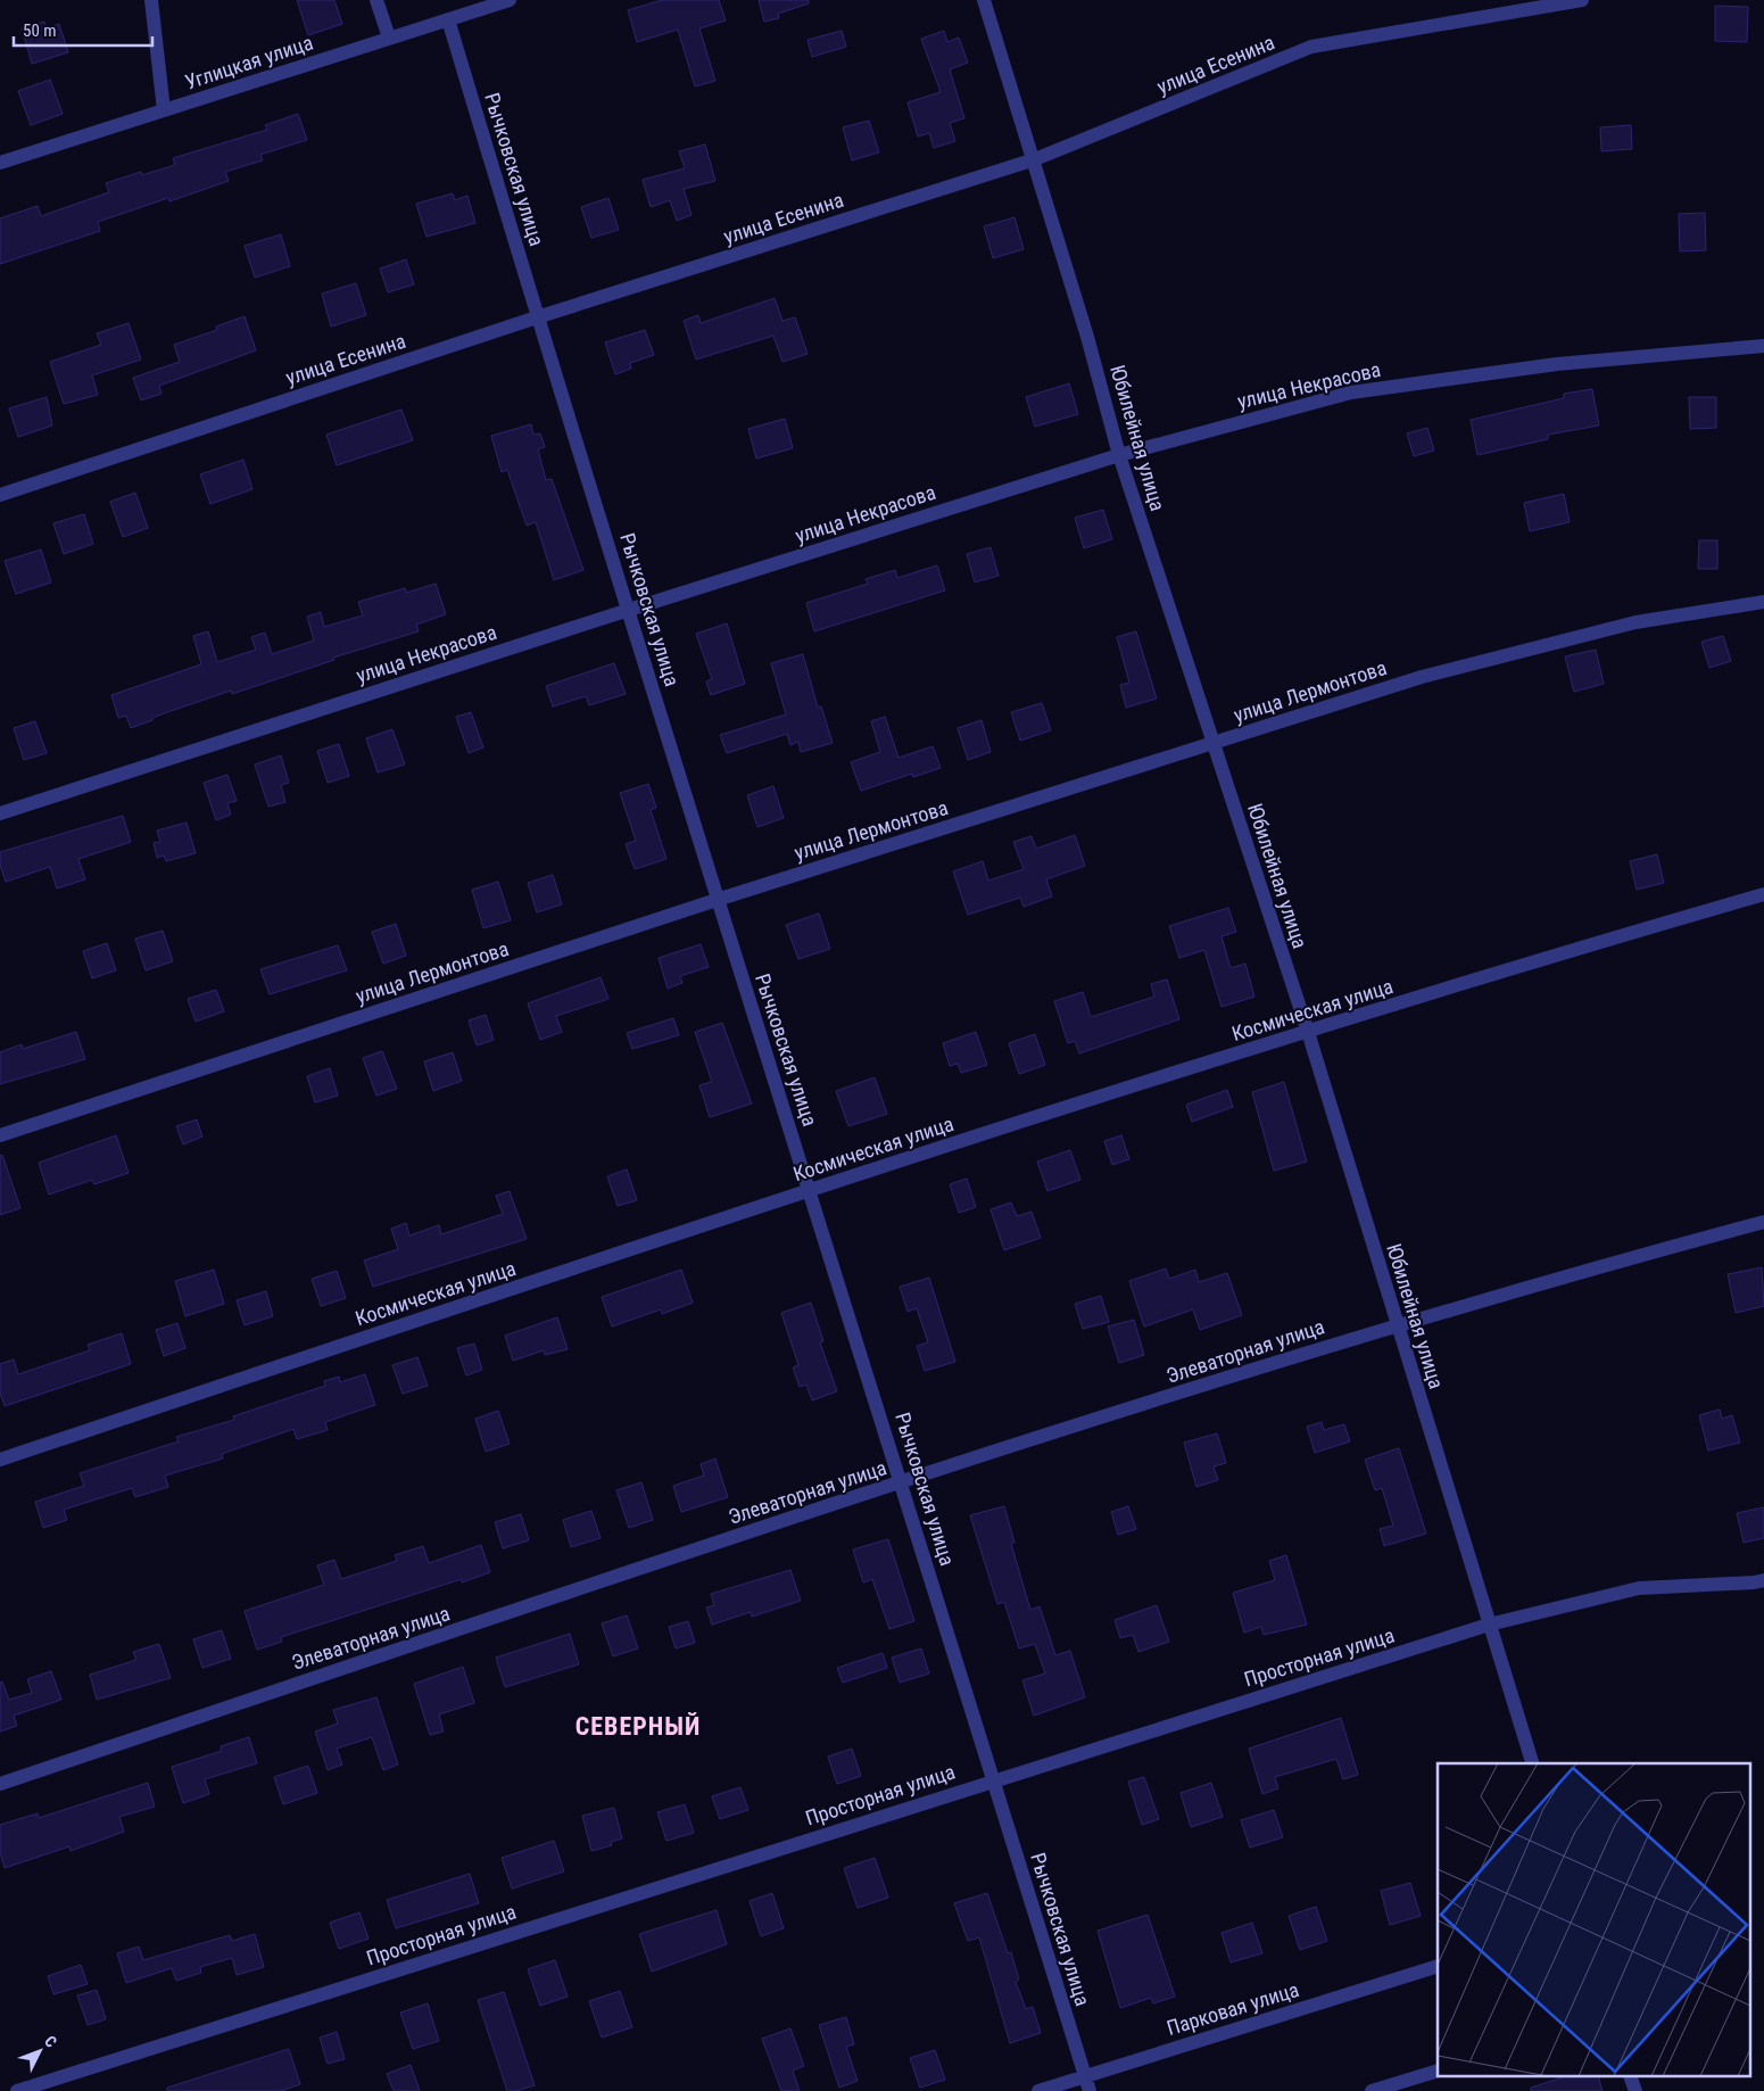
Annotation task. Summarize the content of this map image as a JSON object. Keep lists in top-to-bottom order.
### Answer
{
  "streets": {
    "street": [
      "Углицкая улица",
      "улица Есенина",
      "Рычковская улица",
      "улица Некрасова",
      "Юбилейная улица",
      "улица Лермонтова",
      "Космическая улица",
      "Элеваторная улица",
      "Просторная улица",
      "Парковая улица"
    ]
  },
  "crossings": [
    ["Углицкая улица", "Рычковская улица"],
    ["улица Есенина", "Рычковская улица"],
    ["улица Есенина", "Юбилейная улица"],
    ["Рычковская улица", "улица Некрасова"],
    ["Рычковская улица", "улица Лермонтова"],
    ["Рычковская улица", "Космическая улица"],
    ["Рычковская улица", "Элеваторная улица"],
    ["Рычковская улица", "Просторная улица"],
    ["Рычковская улица", "Парковая улица"],
    ["улица Некрасова", "Юбилейная улица"],
    ["Юбилейная улица", "улица Лермонтова"],
    ["Юбилейная улица", "Космическая улица"],
    ["Юбилейная улица", "Элеваторная улица"],
    ["Юбилейная улица", "Просторная улица"]
  ],
  "districts": ["СЕВЕРНЫЙ"],
  "scale_bar": "50 m",
  "north": "top right"
}
